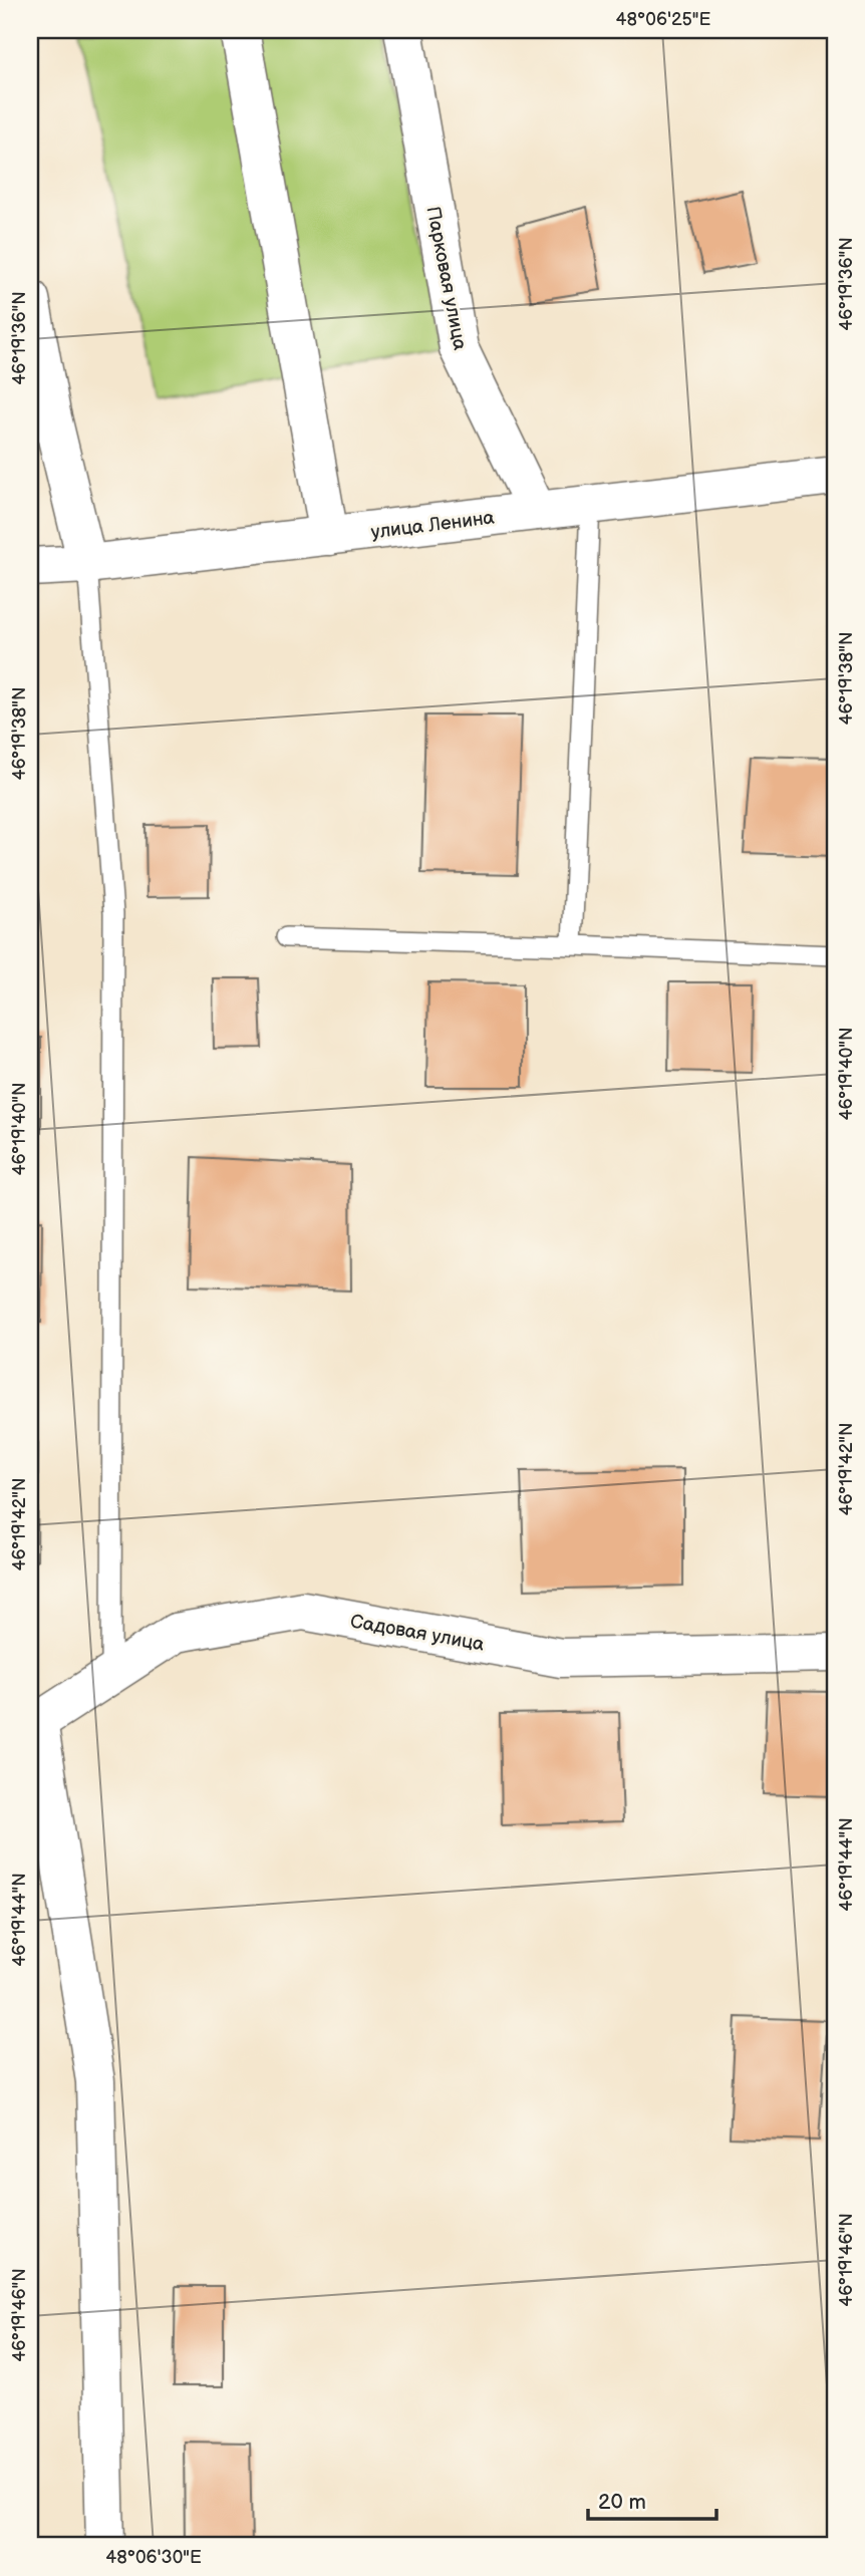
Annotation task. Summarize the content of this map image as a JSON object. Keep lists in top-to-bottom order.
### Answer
{
  "streets": {
    "street": ["Парковая улица", "улица Ленина", "Садовая улица"]
  },
  "crossings": [
    ["Парковая улица", "улица Ленина"]
  ],
  "scale_bar": "20 m",
  "coordinates": [
    "48°06'25\"E",
    "46°19'36\"N",
    "46°19'38\"N",
    "46°19'40\"N",
    "46°19'42\"N",
    "46°19'44\"N",
    "46°19'46\"N",
    "48°06'30\"E"
  ]
}
